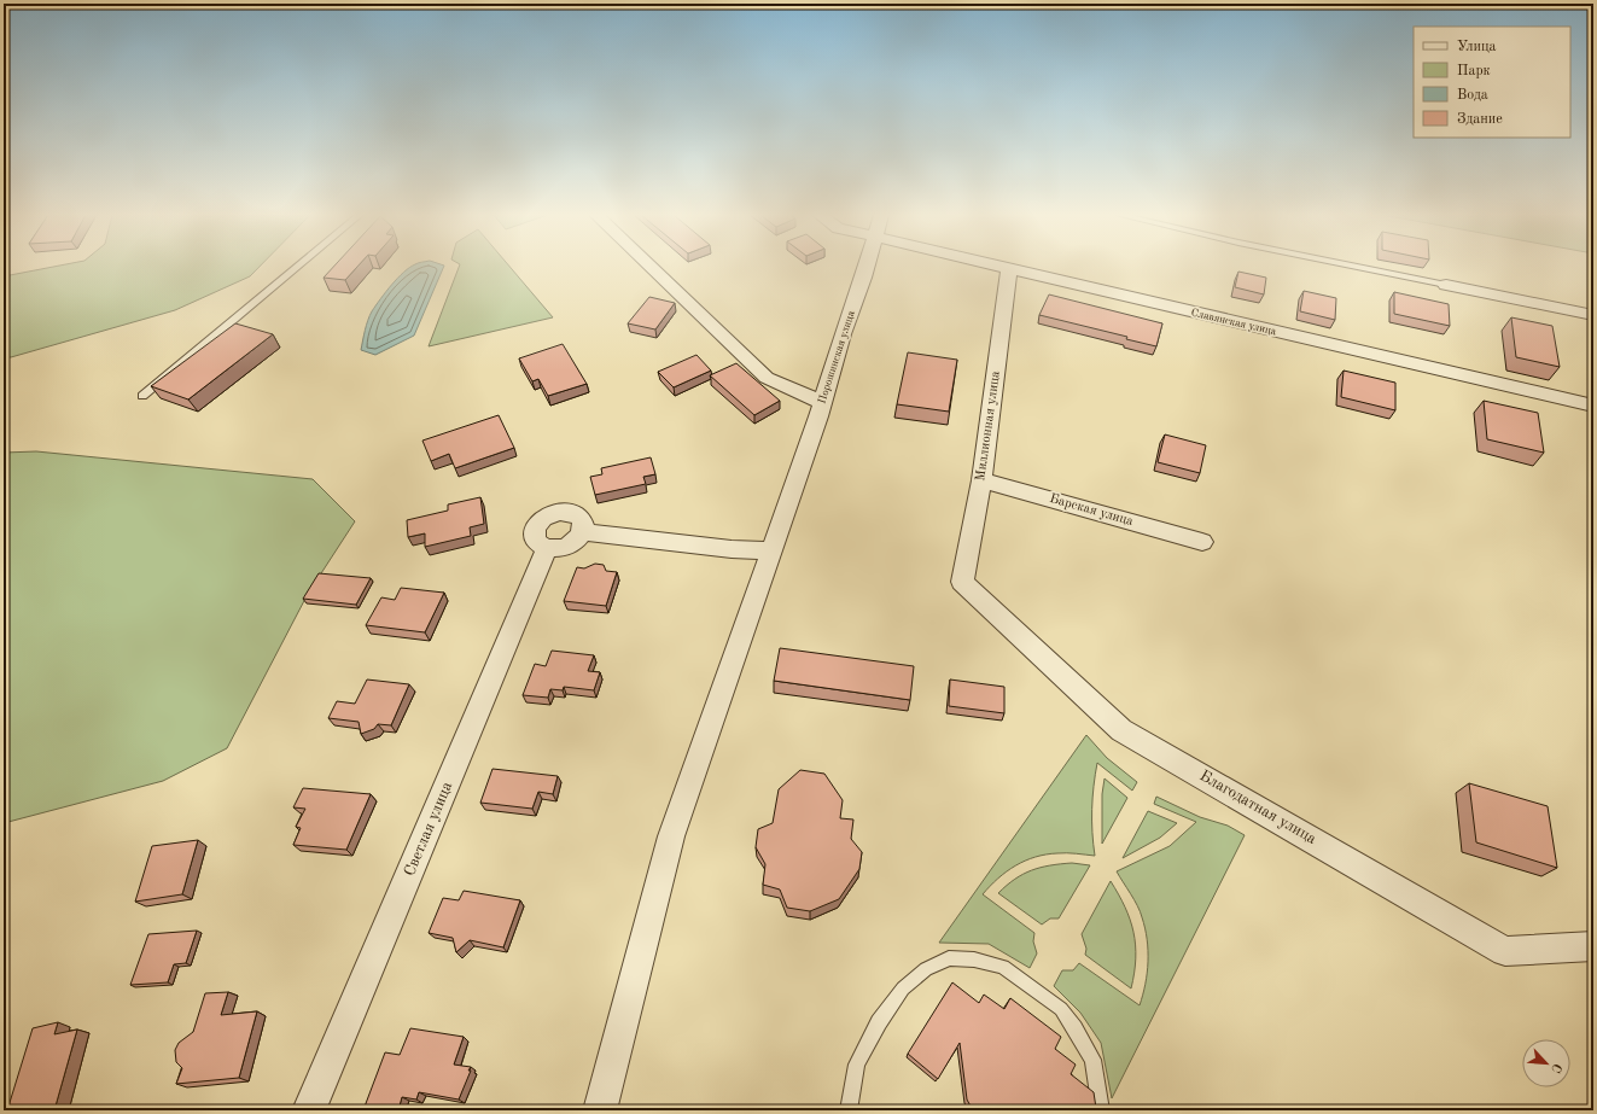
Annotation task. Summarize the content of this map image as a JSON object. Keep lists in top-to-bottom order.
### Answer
{
  "streets": {
    "street": [
      "Славянская улица",
      "Порошинская улица",
      "Миллионная улица",
      "Барская улица",
      "Благодатная улица",
      "Светлая улица"
    ]
  },
  "crossings": [
    ["Славянская улица", "Миллионная улица"],
    ["Миллионная улица", "Барская улица"],
    ["Миллионная улица", "Благодатная улица"]
  ],
  "legend": [
    "Улица",
    "Парк",
    "Вода",
    "Здание"
  ],
  "north": "bottom right"
}
